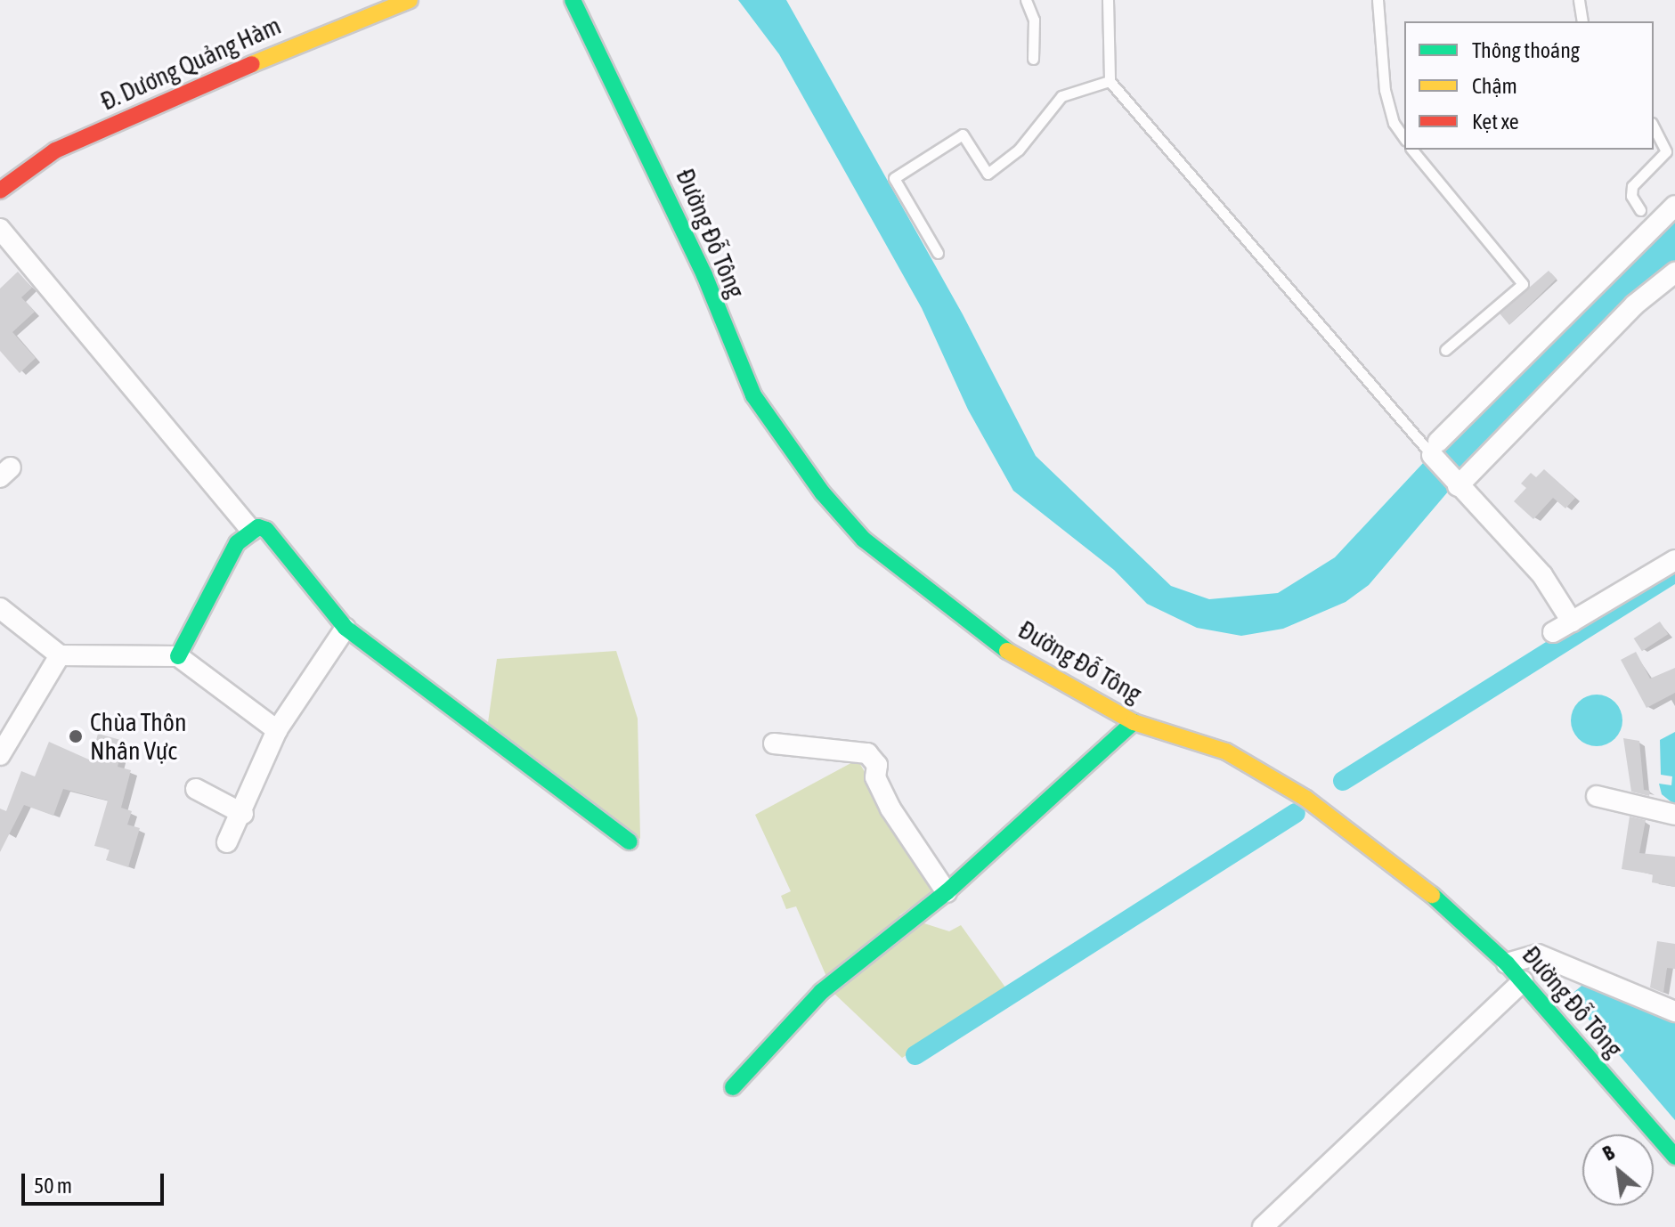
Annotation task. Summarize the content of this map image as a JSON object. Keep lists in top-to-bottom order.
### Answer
{
  "streets": {
    "main road": ["Đ. Dương Quảng Hàm", "Đường Đỗ Tông"]
  },
  "places": ["Chùa Thôn Nhân Vực"],
  "legend": ["Thông thoáng", "Chậm", "Kẹt xe"],
  "scale_bar": "50 m",
  "north": "top left"
}
